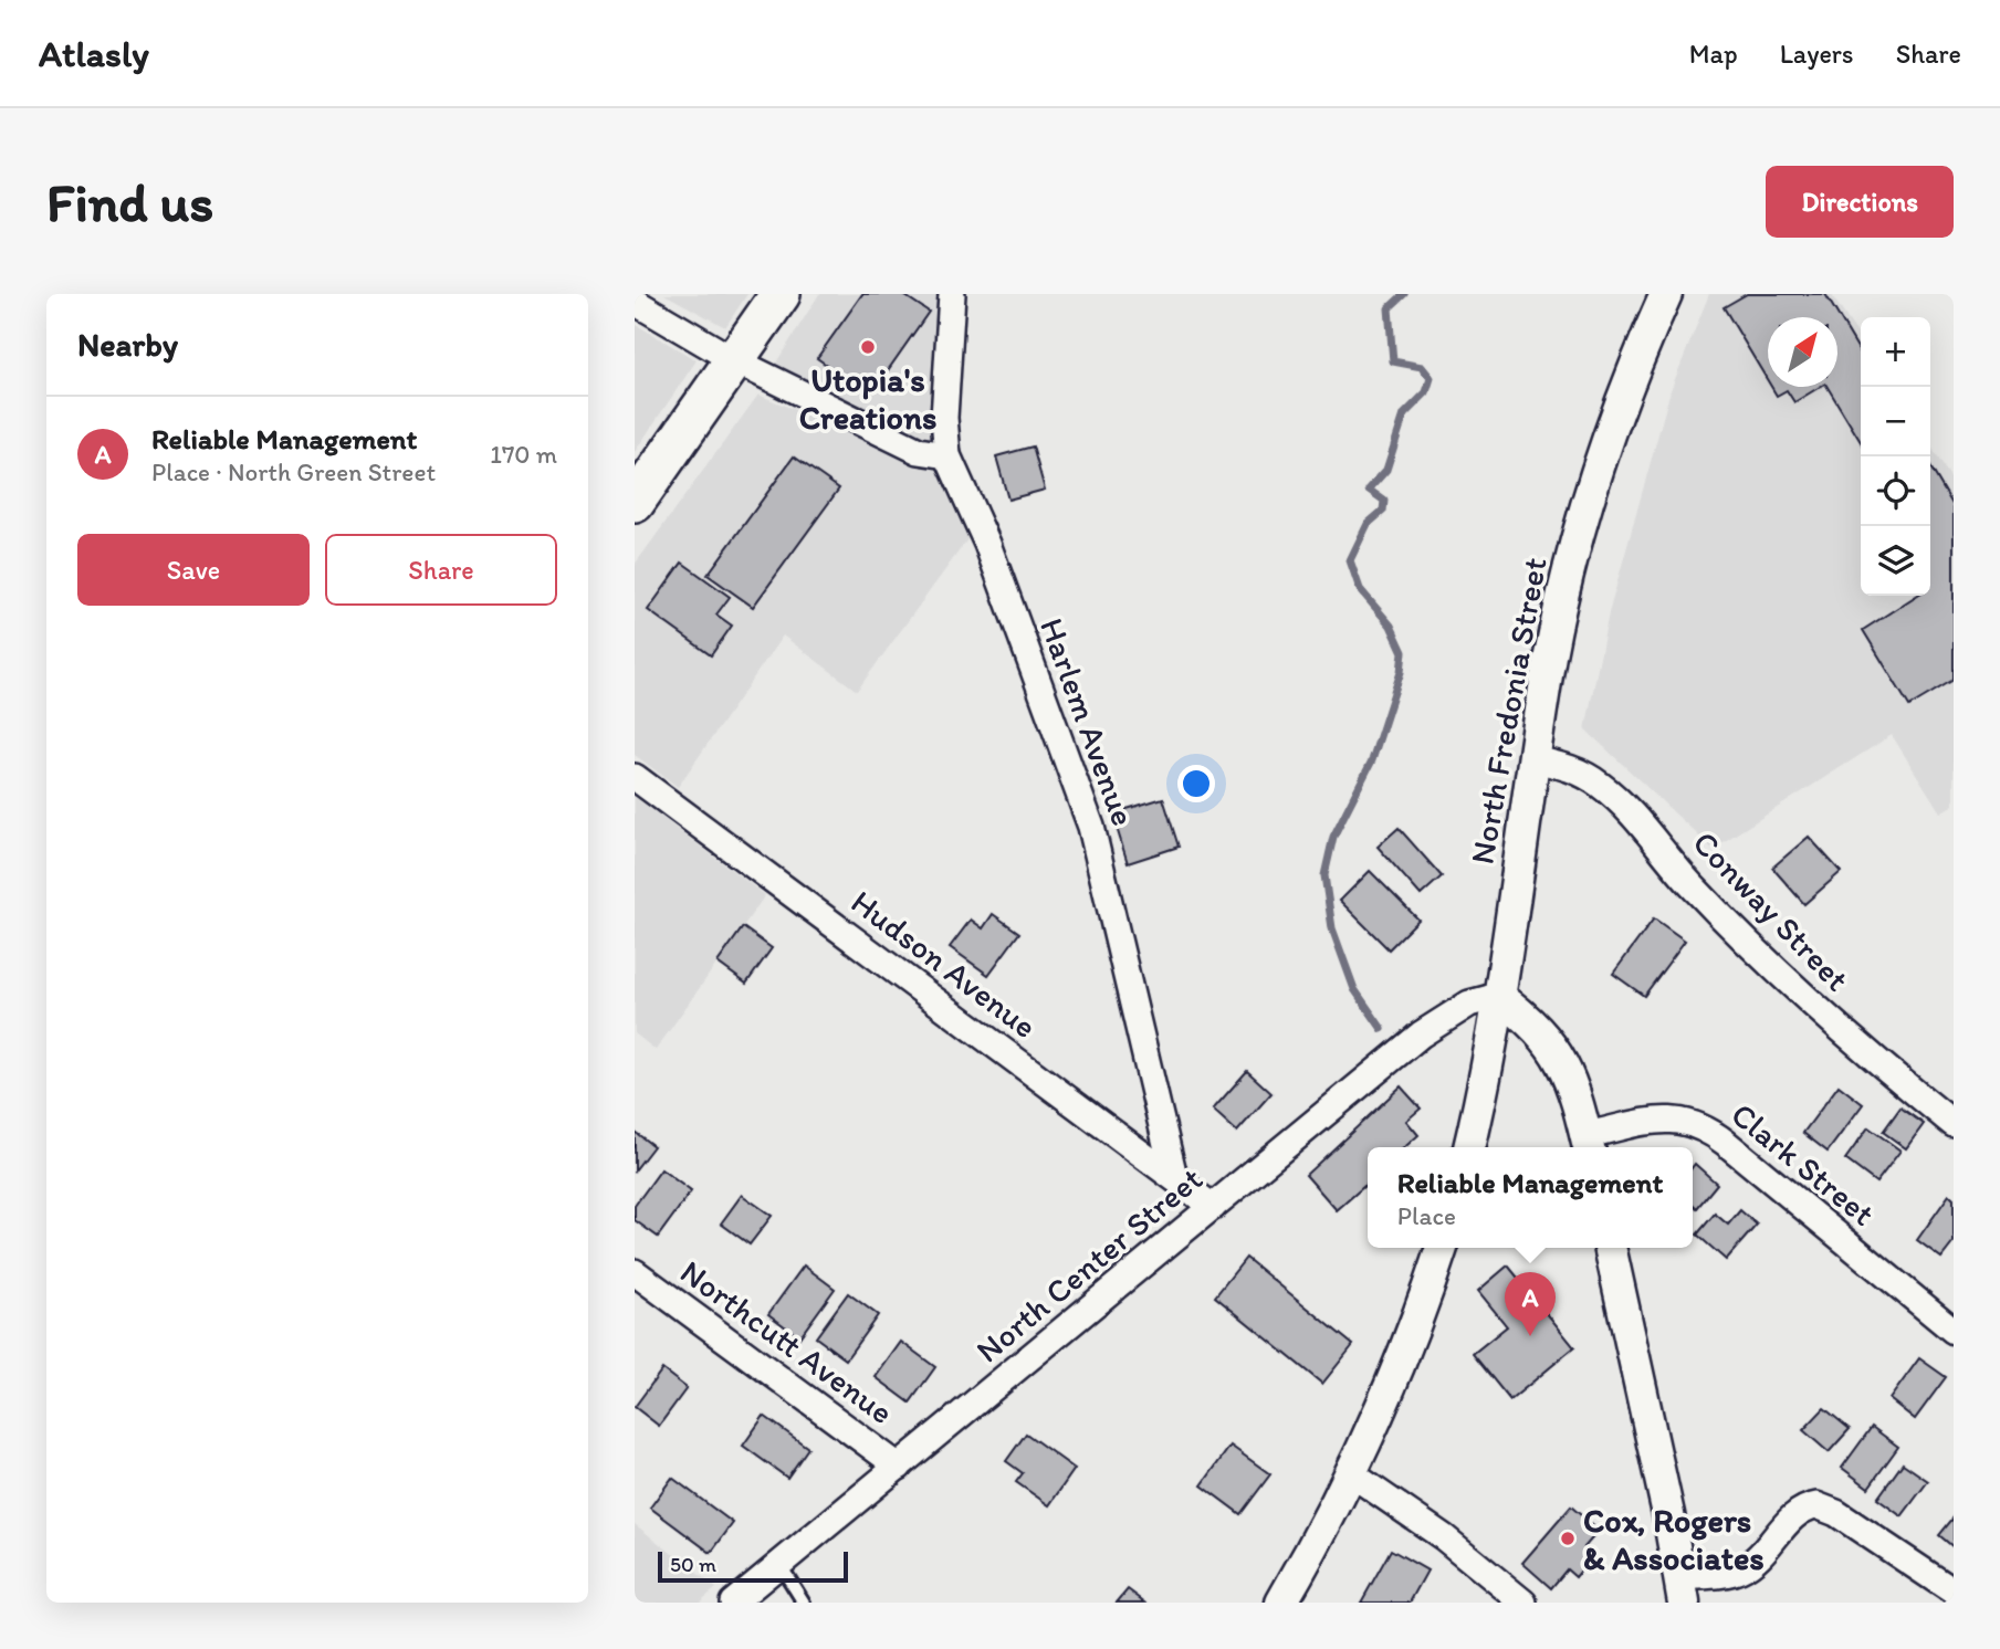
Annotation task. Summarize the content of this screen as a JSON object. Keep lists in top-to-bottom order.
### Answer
{
  "streets": {
    "street": [
      "North Fredonia Street",
      "Harlem Avenue",
      "Conway Street",
      "Hudson Avenue",
      "Clark Street",
      "North Center Street",
      "Northcutt Avenue"
    ]
  },
  "crossings": [
    ["North Fredonia Street", "Conway Street"],
    ["North Fredonia Street", "North Center Street"],
    ["Harlem Avenue", "Hudson Avenue"],
    ["Hudson Avenue", "North Center Street"],
    ["North Center Street", "Northcutt Avenue"]
  ],
  "places": ["Utopia's Creations", "Cox, Rogers & Associates"],
  "scale_bar": "50 m",
  "north": "top right",
  "page": {
    "header": "Atlasly",
    "nav": ["Map", "Layers", "Share"],
    "buttons": [
      "Directions",
      ["Save", "Share"]
    ],
    "title": "Find us",
    "heading": "Nearby",
    "map_buttons": ["+", "−"],
    "list": [
      {
        "mark": "A",
        "name": "Reliable Management",
        "note": "Place · North Green Street",
        "value": "170 m"
      }
    ],
    "popup": ["Reliable Management", "Place"],
    "pins": "A",
    "scale": "50 m"
  }
}
